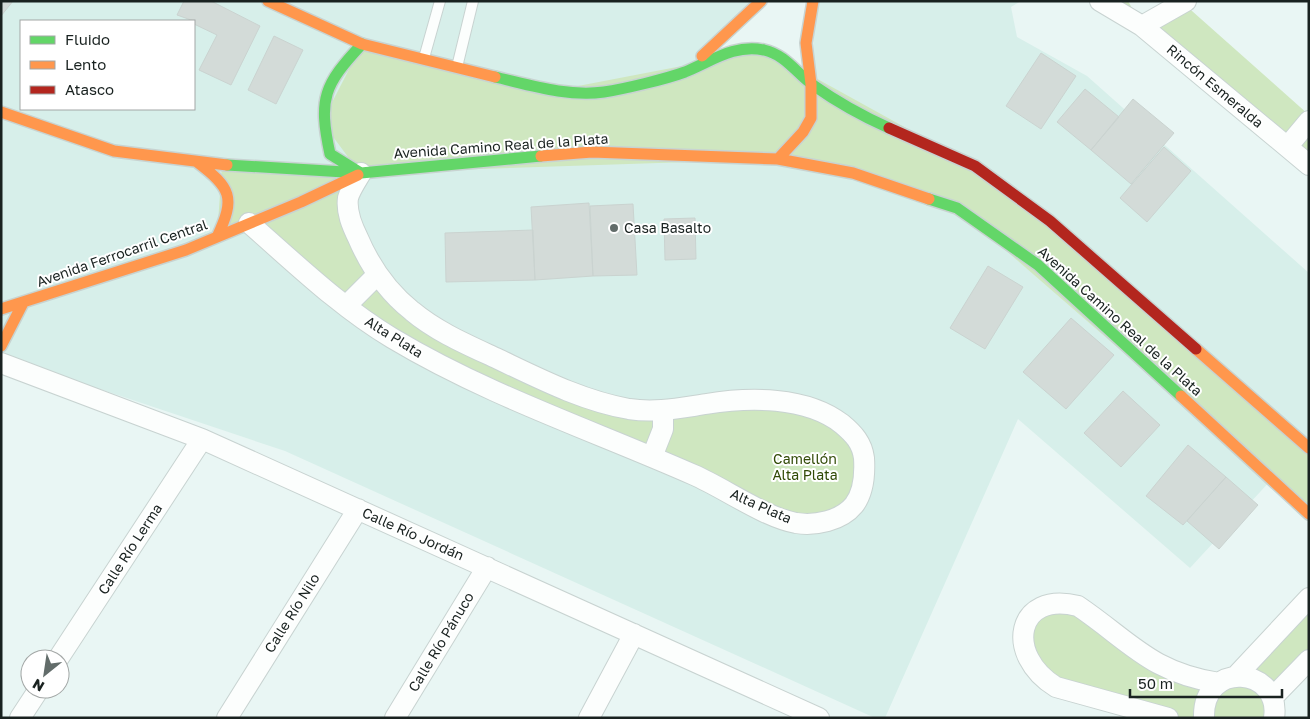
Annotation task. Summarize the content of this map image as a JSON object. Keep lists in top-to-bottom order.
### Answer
{
  "streets": {
    "main road": ["Avenida Camino Real de la Plata", "Avenida Ferrocarril Central"],
    "street": [
      "Rincón Esmeralda",
      "Alta Plata",
      "Calle Río Jordán",
      "Calle Río Lerma",
      "Calle Río Nilo",
      "Calle Río Pánuco"
    ]
  },
  "crossings": [
    ["Avenida Camino Real de la Plata", "Avenida Ferrocarril Central"],
    ["Avenida Camino Real de la Plata", "Alta Plata"],
    ["Avenida Ferrocarril Central", "Alta Plata"],
    ["Calle Río Jordán", "Calle Río Lerma"],
    ["Calle Río Jordán", "Calle Río Nilo"],
    ["Calle Río Jordán", "Calle Río Pánuco"]
  ],
  "parks": ["Camellón Alta Plata"],
  "places": ["Casa Basalto"],
  "legend": ["Fluido", "Lento", "Atasco"],
  "scale_bar": "50 m",
  "north": "bottom left"
}
